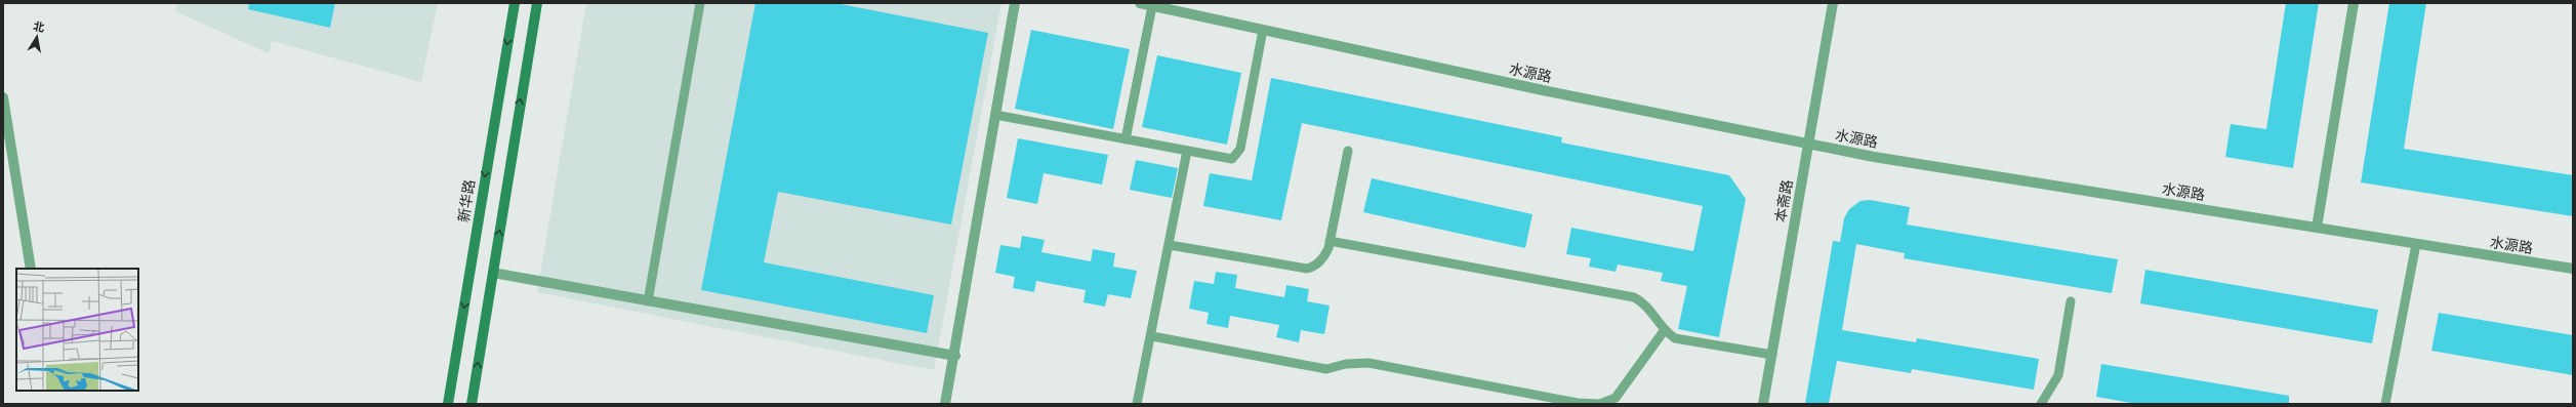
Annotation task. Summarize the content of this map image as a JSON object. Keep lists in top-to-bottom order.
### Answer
{
  "streets": {
    "main road": ["新华路"],
    "street": ["水源路", "本斋路"]
  },
  "crossings": [
    ["水源路", "本斋路"]
  ],
  "north": "top"
}
